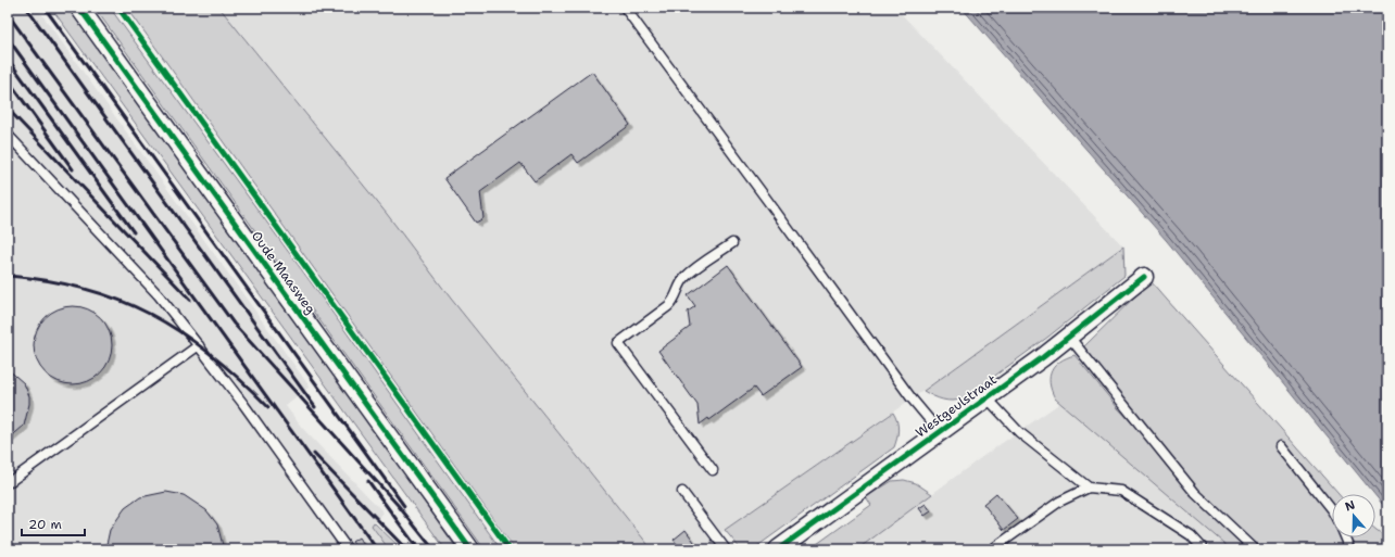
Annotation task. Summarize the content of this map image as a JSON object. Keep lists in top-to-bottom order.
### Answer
{
  "streets": {
    "street": ["Oude Maasweg", "Westgeulstraat"]
  },
  "scale_bar": "20 m",
  "north": "top"
}
